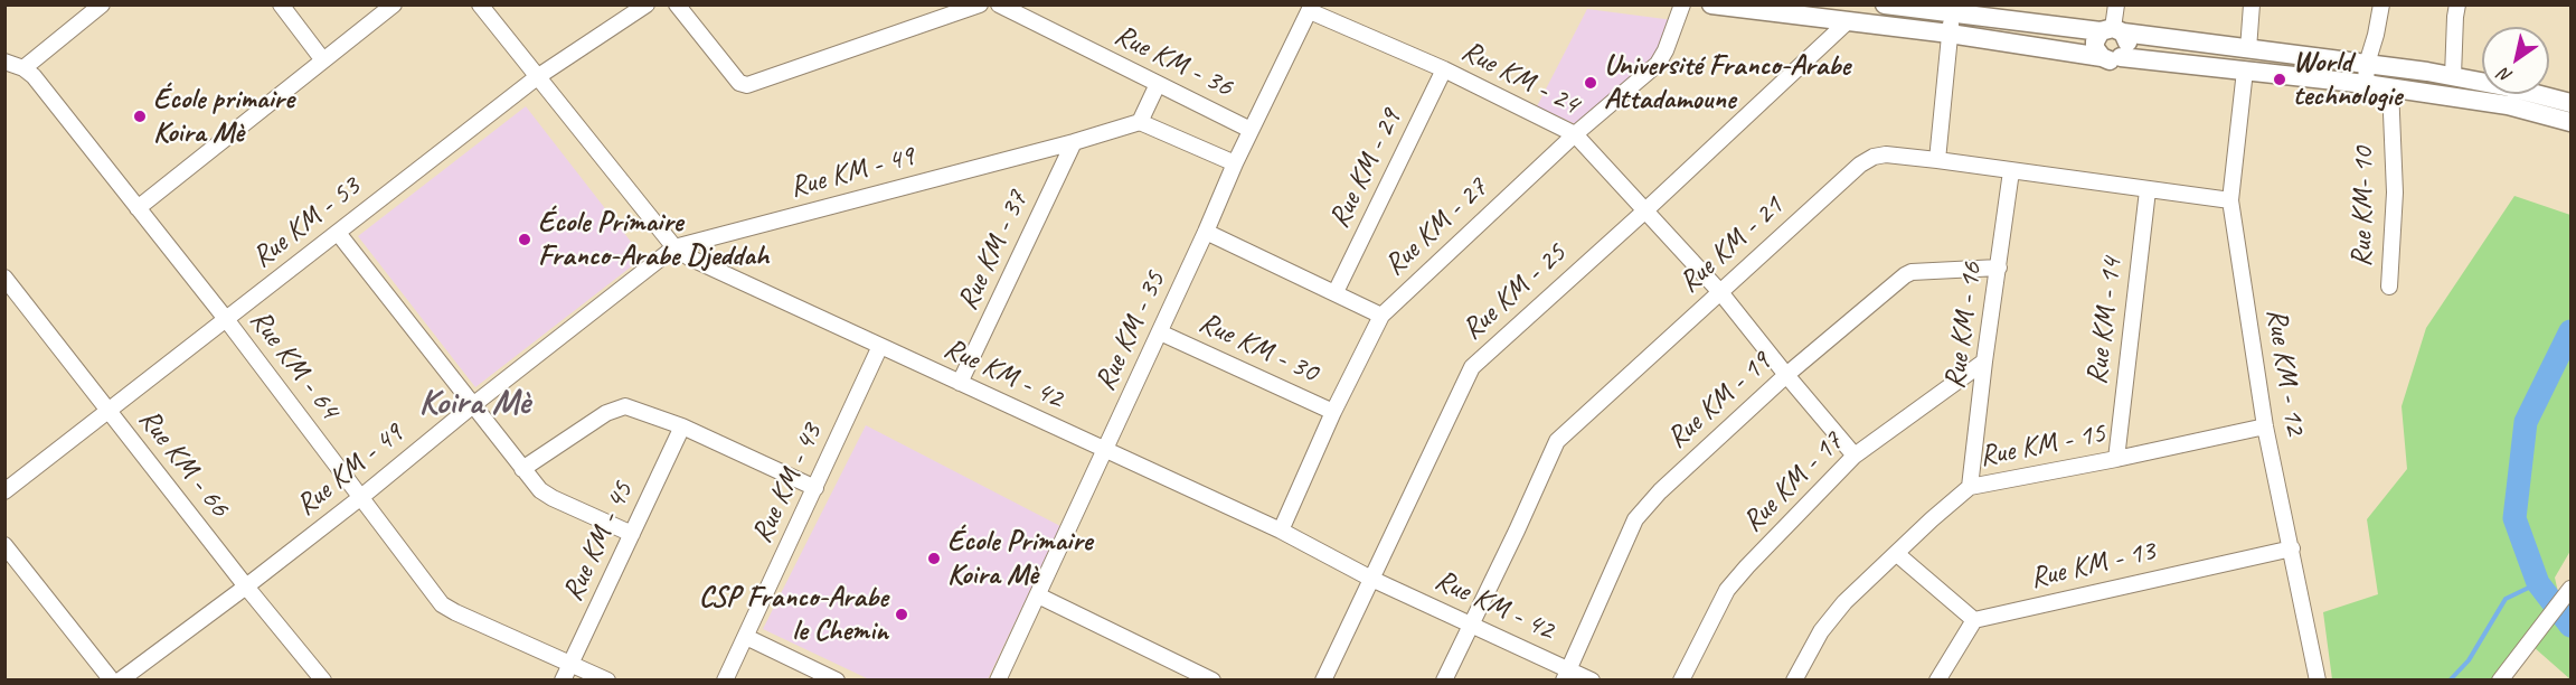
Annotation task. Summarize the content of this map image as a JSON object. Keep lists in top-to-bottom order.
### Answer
{
  "streets": {
    "street": [
      "Rue KM - 36",
      "Rue KM - 24",
      "Rue KM - 29",
      "Rue KM - 49",
      "Rue KM- 10",
      "Rue KM - 53",
      "Rue KM - 27",
      "Rue KM - 21",
      "Rue KM - 37",
      "Rue KM - 25",
      "Rue KM - 14",
      "Rue KM - 16",
      "Rue KM - 35",
      "Rue KM - 30",
      "Rue KM - 64",
      "Rue KM - 12",
      "Rue KM - 42",
      "Rue KM - 19",
      "Rue KM - 15",
      "Rue KM - 66",
      "Rue KM - 17",
      "Rue KM - 43",
      "Rue KM - 45",
      "Rue KM - 13"
    ]
  },
  "crossings": [
    ["Rue KM - 36", "Rue KM - 35"],
    ["Rue KM - 24", "Rue KM - 29"],
    ["Rue KM - 24", "Rue KM - 27"],
    ["Rue KM - 24", "Rue KM - 21"],
    ["Rue KM - 24", "Rue KM - 25"],
    ["Rue KM - 24", "Rue KM - 35"],
    ["Rue KM - 24", "Rue KM - 19"],
    ["Rue KM - 24", "Rue KM - 17"],
    ["Rue KM - 49", "Rue KM - 37"],
    ["Rue KM - 49", "Rue KM - 64"],
    ["Rue KM - 49", "Rue KM - 42"],
    ["Rue KM - 49", "Rue KM - 66"],
    ["Rue KM - 53", "Rue KM - 64"],
    ["Rue KM - 53", "Rue KM - 42"],
    ["Rue KM - 53", "Rue KM - 66"],
    ["Rue KM - 27", "Rue KM - 30"],
    ["Rue KM - 27", "Rue KM - 42"],
    ["Rue KM - 21", "Rue KM - 14"],
    ["Rue KM - 21", "Rue KM - 16"],
    ["Rue KM - 21", "Rue KM - 12"],
    ["Rue KM - 21", "Rue KM - 42"],
    ["Rue KM - 37", "Rue KM - 42"],
    ["Rue KM - 25", "Rue KM - 42"],
    ["Rue KM - 14", "Rue KM - 15"],
    ["Rue KM - 16", "Rue KM - 19"],
    ["Rue KM - 16", "Rue KM - 15"],
    ["Rue KM - 16", "Rue KM - 17"],
    ["Rue KM - 35", "Rue KM - 30"],
    ["Rue KM - 35", "Rue KM - 42"],
    ["Rue KM - 64", "Rue KM - 45"],
    ["Rue KM - 12", "Rue KM - 15"],
    ["Rue KM - 12", "Rue KM - 13"],
    ["Rue KM - 42", "Rue KM - 19"],
    ["Rue KM - 42", "Rue KM - 43"]
  ],
  "districts": ["Koira Mè"],
  "places": [
    "World technologie",
    "Université Franco-Arabe Attadamoune",
    "École primaire Koira Mè",
    "École Primaire Franco-Arabe Djeddah",
    "École Primaire Koira Mè",
    "CSP Franco-Arabe le Chemin"
  ],
  "north": "bottom left"
}
